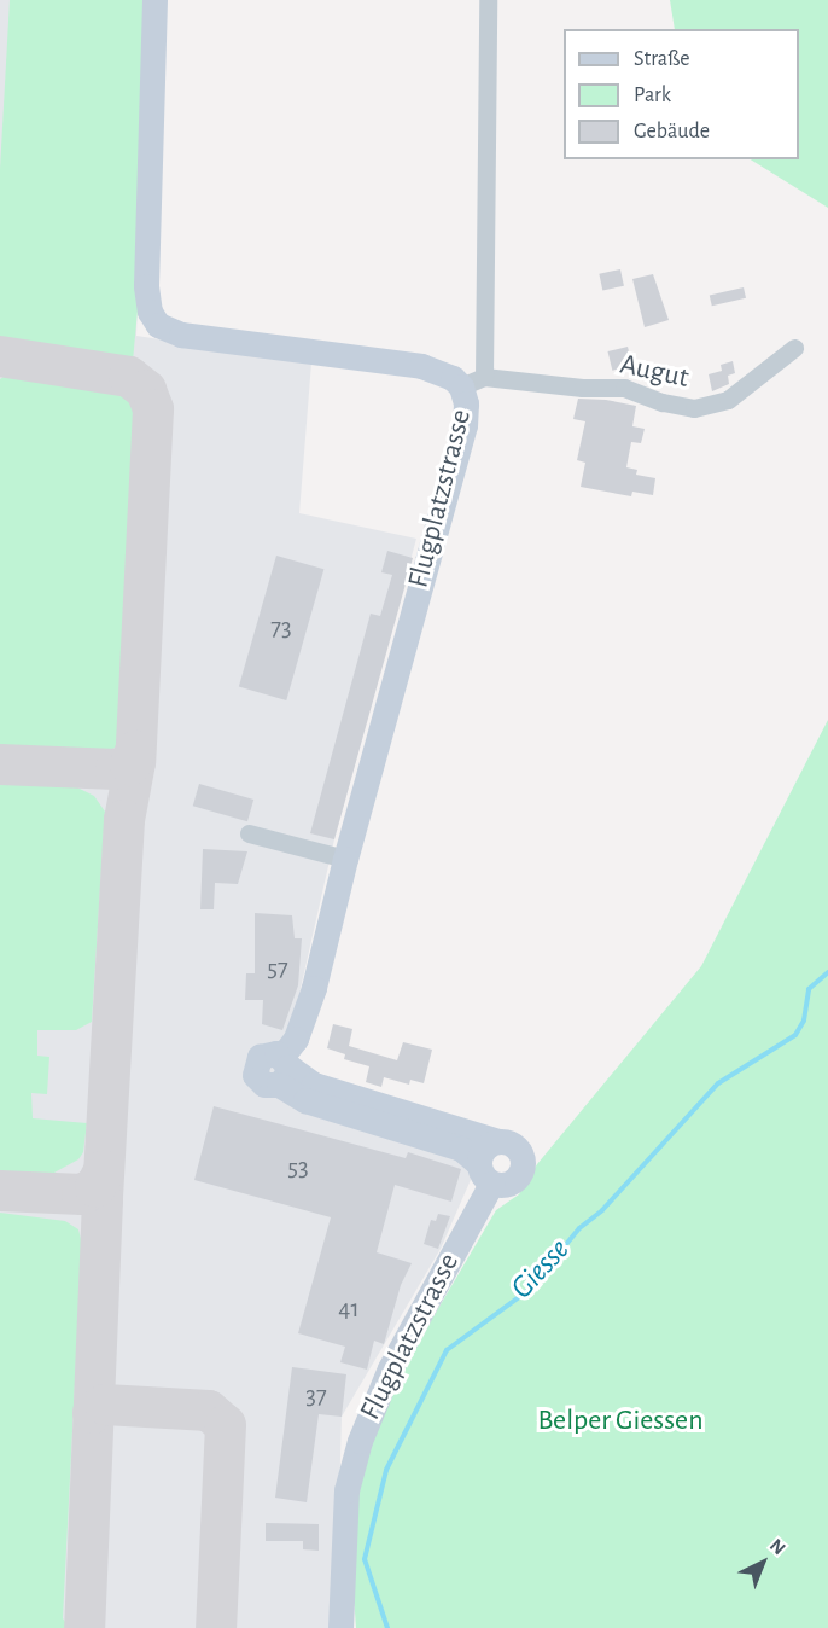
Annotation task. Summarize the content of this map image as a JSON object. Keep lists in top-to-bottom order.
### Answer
{
  "streets": {
    "street": ["Augut", "Flugplatzstrasse"]
  },
  "crossings": [
    ["Augut", "Flugplatzstrasse"]
  ],
  "water": ["Giesse"],
  "parks": ["Belper Giessen"],
  "house_numbers": [
    "73",
    "57",
    "53",
    "41",
    "37"
  ],
  "legend": ["Straße", "Park", "Gebäude"],
  "north": "top right"
}
